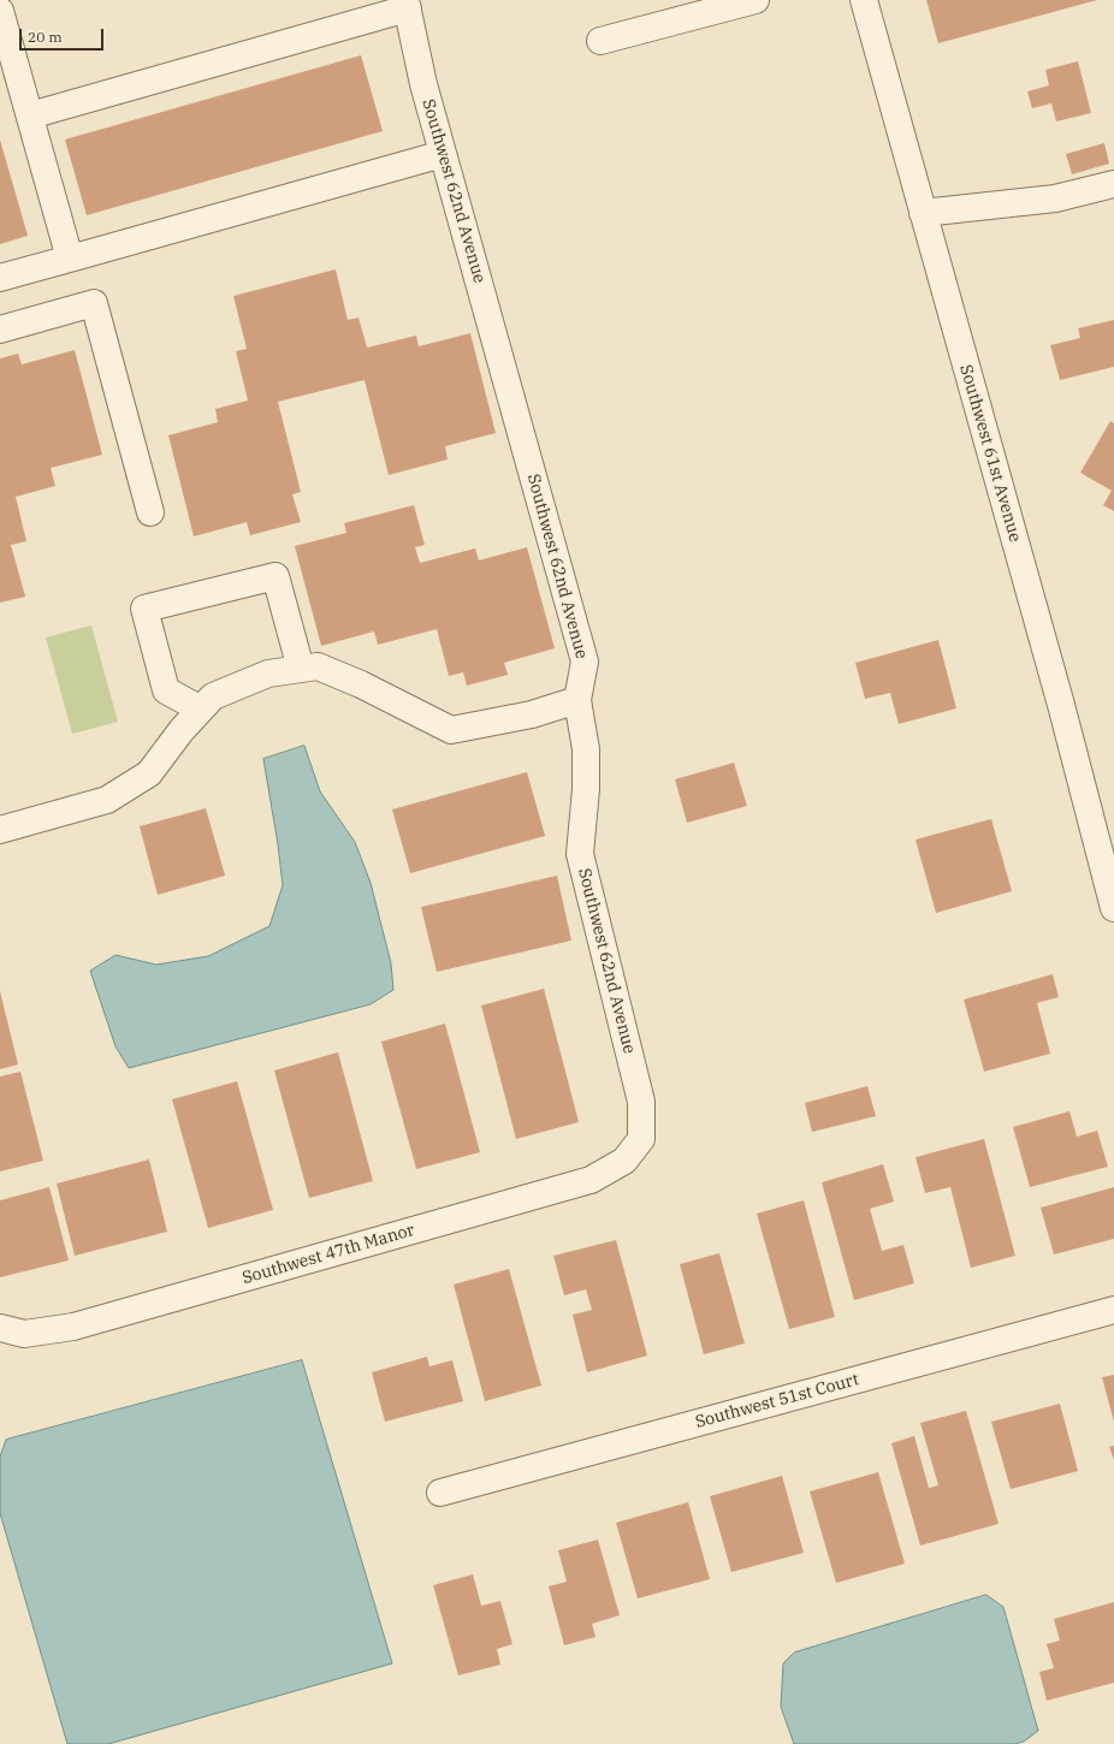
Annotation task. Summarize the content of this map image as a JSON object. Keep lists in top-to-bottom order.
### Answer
{
  "streets": {
    "street": [
      "Southwest 62nd Avenue",
      "Southwest 61st Avenue",
      "Southwest 47th Manor",
      "Southwest 51st Court"
    ]
  },
  "crossings": [
    ["Southwest 62nd Avenue", "Southwest 47th Manor"]
  ],
  "scale_bar": "20 m"
}
